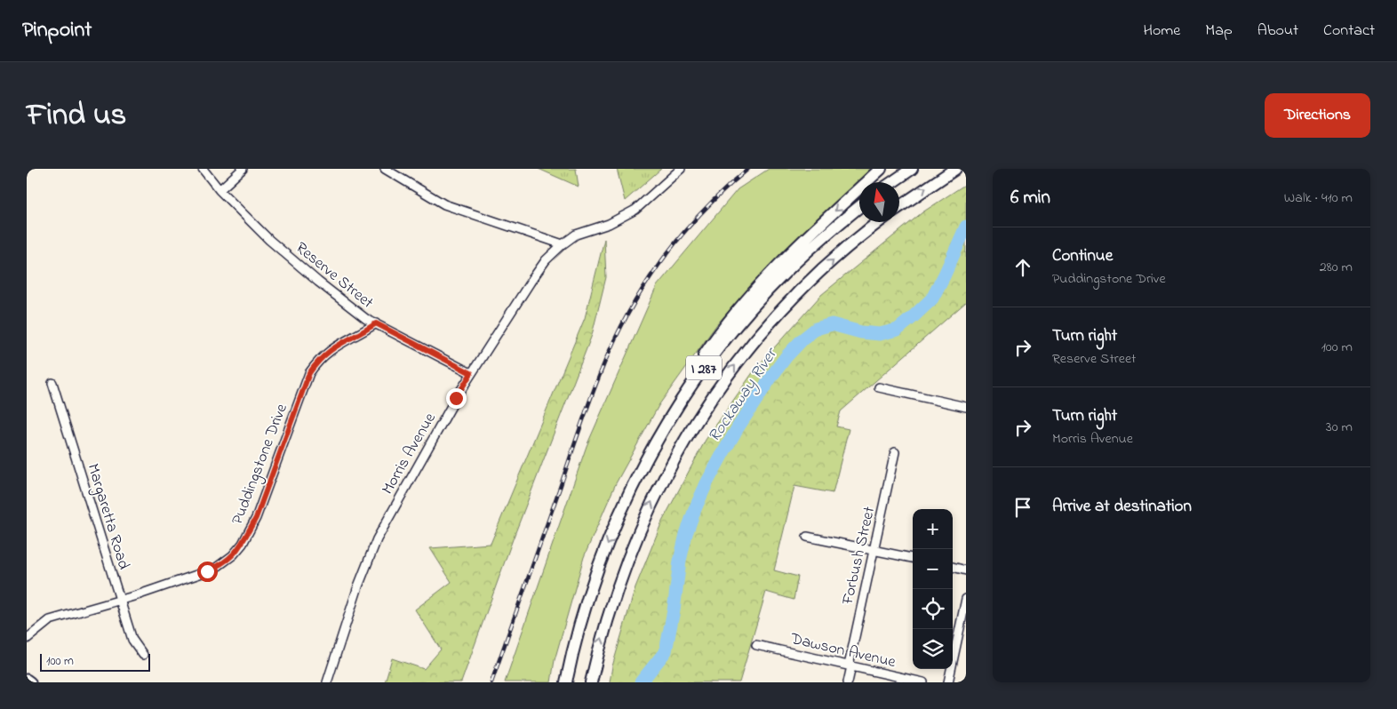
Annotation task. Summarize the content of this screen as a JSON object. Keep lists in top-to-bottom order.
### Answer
{
  "streets": {
    "highway": ["I 287"],
    "street": [
      "Reserve Street",
      "Morris Avenue",
      "Puddingstone Drive",
      "Margaretta Road",
      "Forbush Street",
      "Dawson Avenue"
    ]
  },
  "crossings": [
    ["Reserve Street", "Morris Avenue"],
    ["Reserve Street", "Puddingstone Drive"],
    ["Puddingstone Drive", "Margaretta Road"],
    ["Forbush Street", "Dawson Avenue"]
  ],
  "water": ["Rockaway River"],
  "scale_bar": "100 m",
  "north": "top",
  "page": {
    "header": "Pinpoint",
    "nav": [
      "Home",
      "Map",
      "About",
      "Contact"
    ],
    "title": "Find us",
    "buttons": "Directions",
    "heading": ["6 min", "Walk · 410 m"],
    "list": [
      ["Continue", "Puddingstone Drive", "280 m"],
      ["Turn right", "Reserve Street", "100 m"],
      ["Turn right", "Morris Avenue", "30 m"],
      "Arrive at destination"
    ],
    "map_buttons": ["+", "−"],
    "scale": "100 m"
  }
}
